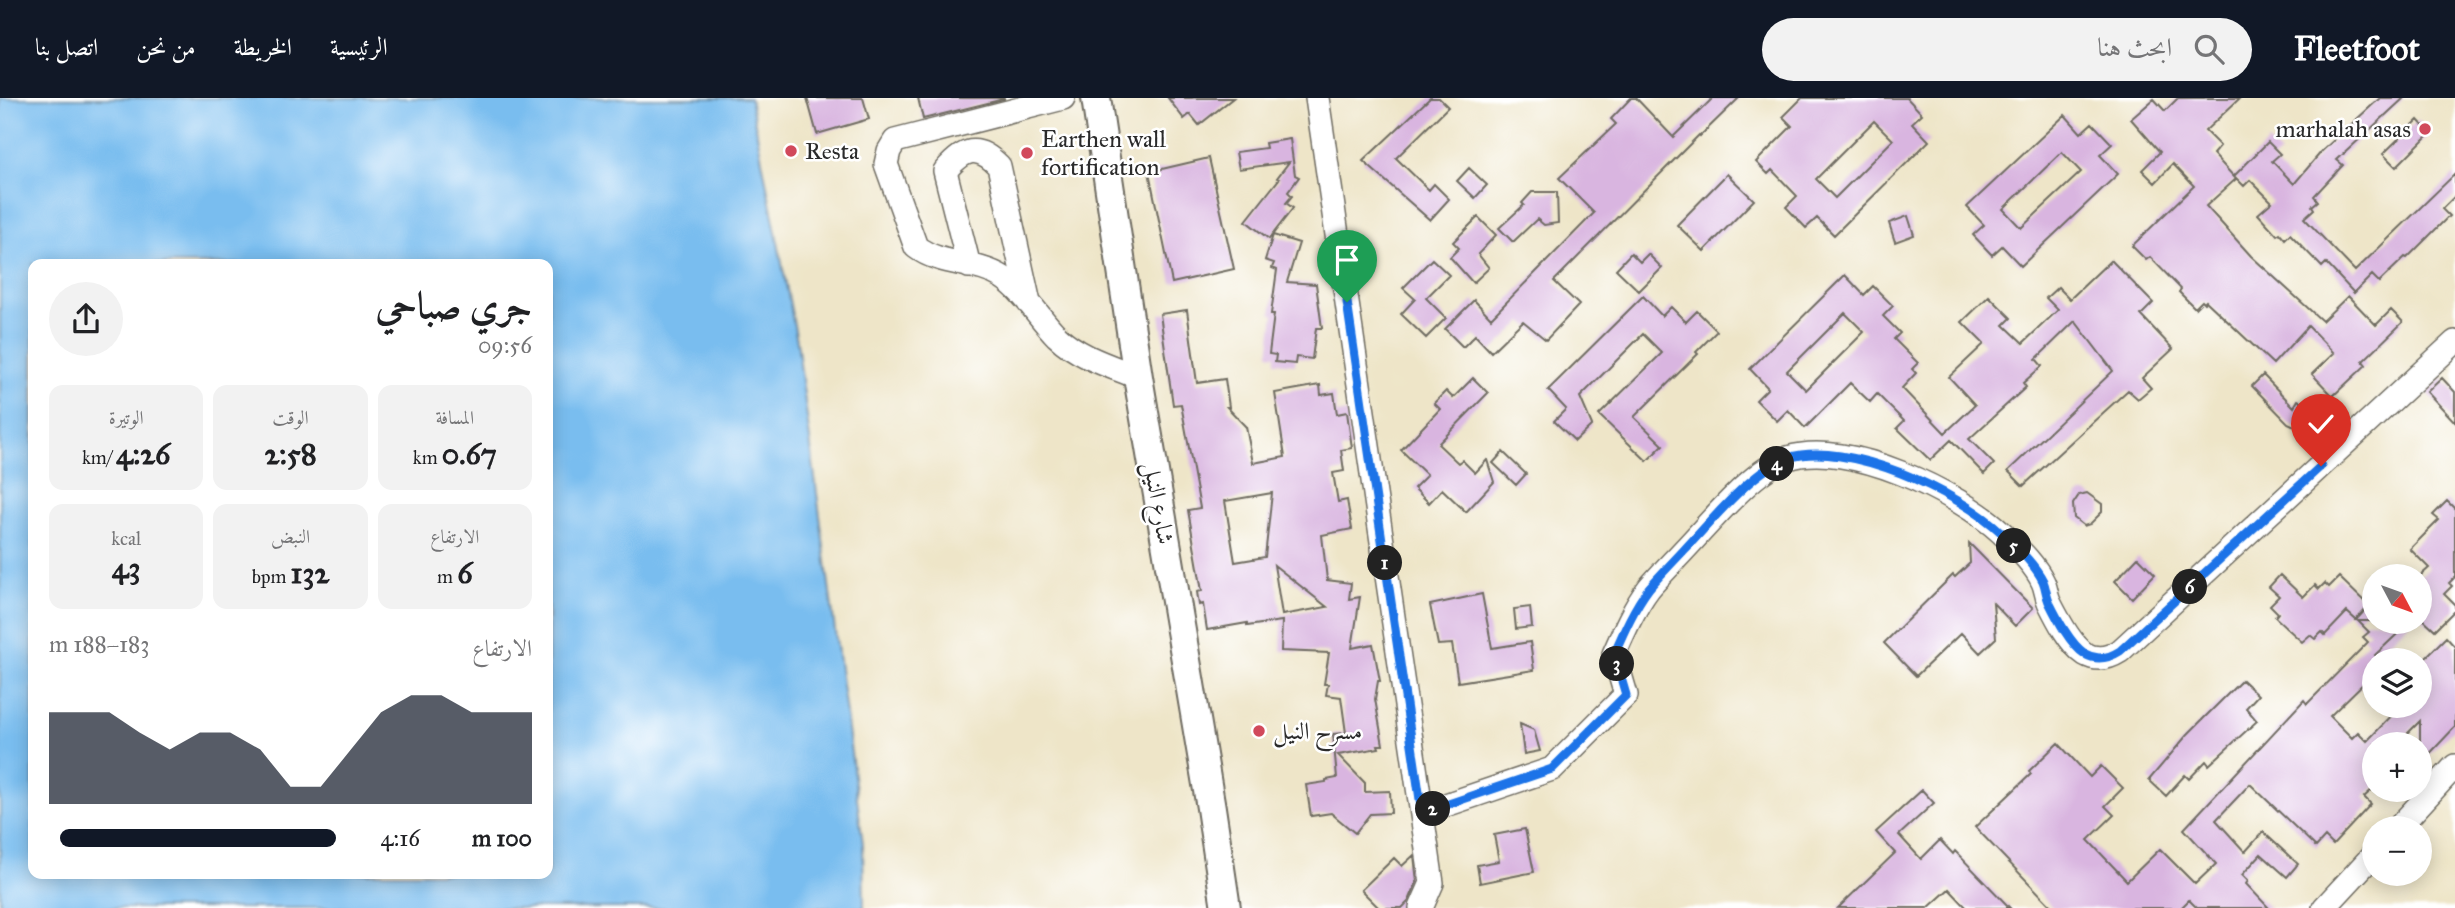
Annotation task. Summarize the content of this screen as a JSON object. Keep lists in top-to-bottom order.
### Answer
{
  "streets": {
    "main road": ["شارع النيل"]
  },
  "places": [
    "marhalah asas",
    "Resta",
    "Earthen wall fortification",
    "مسرح النيل"
  ],
  "north": "bottom right",
  "page": {
    "header": "Fleetfoot",
    "search": "ابحث هنا",
    "nav": [
      "الرئيسية",
      "الخريطة",
      "من نحن",
      "اتصل بنا"
    ],
    "heading": ["جري صباحي", "09:56"],
    "stats": [
      ["المسافة", "0.67 km"],
      ["الوقت", "2:58"],
      ["الوتيرة", "4:26 /km"],
      ["الارتفاع", "6 m"],
      ["النبض", "132 bpm"],
      ["kcal", "43"]
    ],
    "pins": [
      "4",
      "5",
      "1",
      "6",
      "3",
      "2"
    ],
    "map_buttons": ["+", "−"],
    "chart": ["الارتفاع", "183–188 m"],
    "list": [
      {
        "name": "100 m",
        "note": "4:16"
      }
    ]
  }
}
